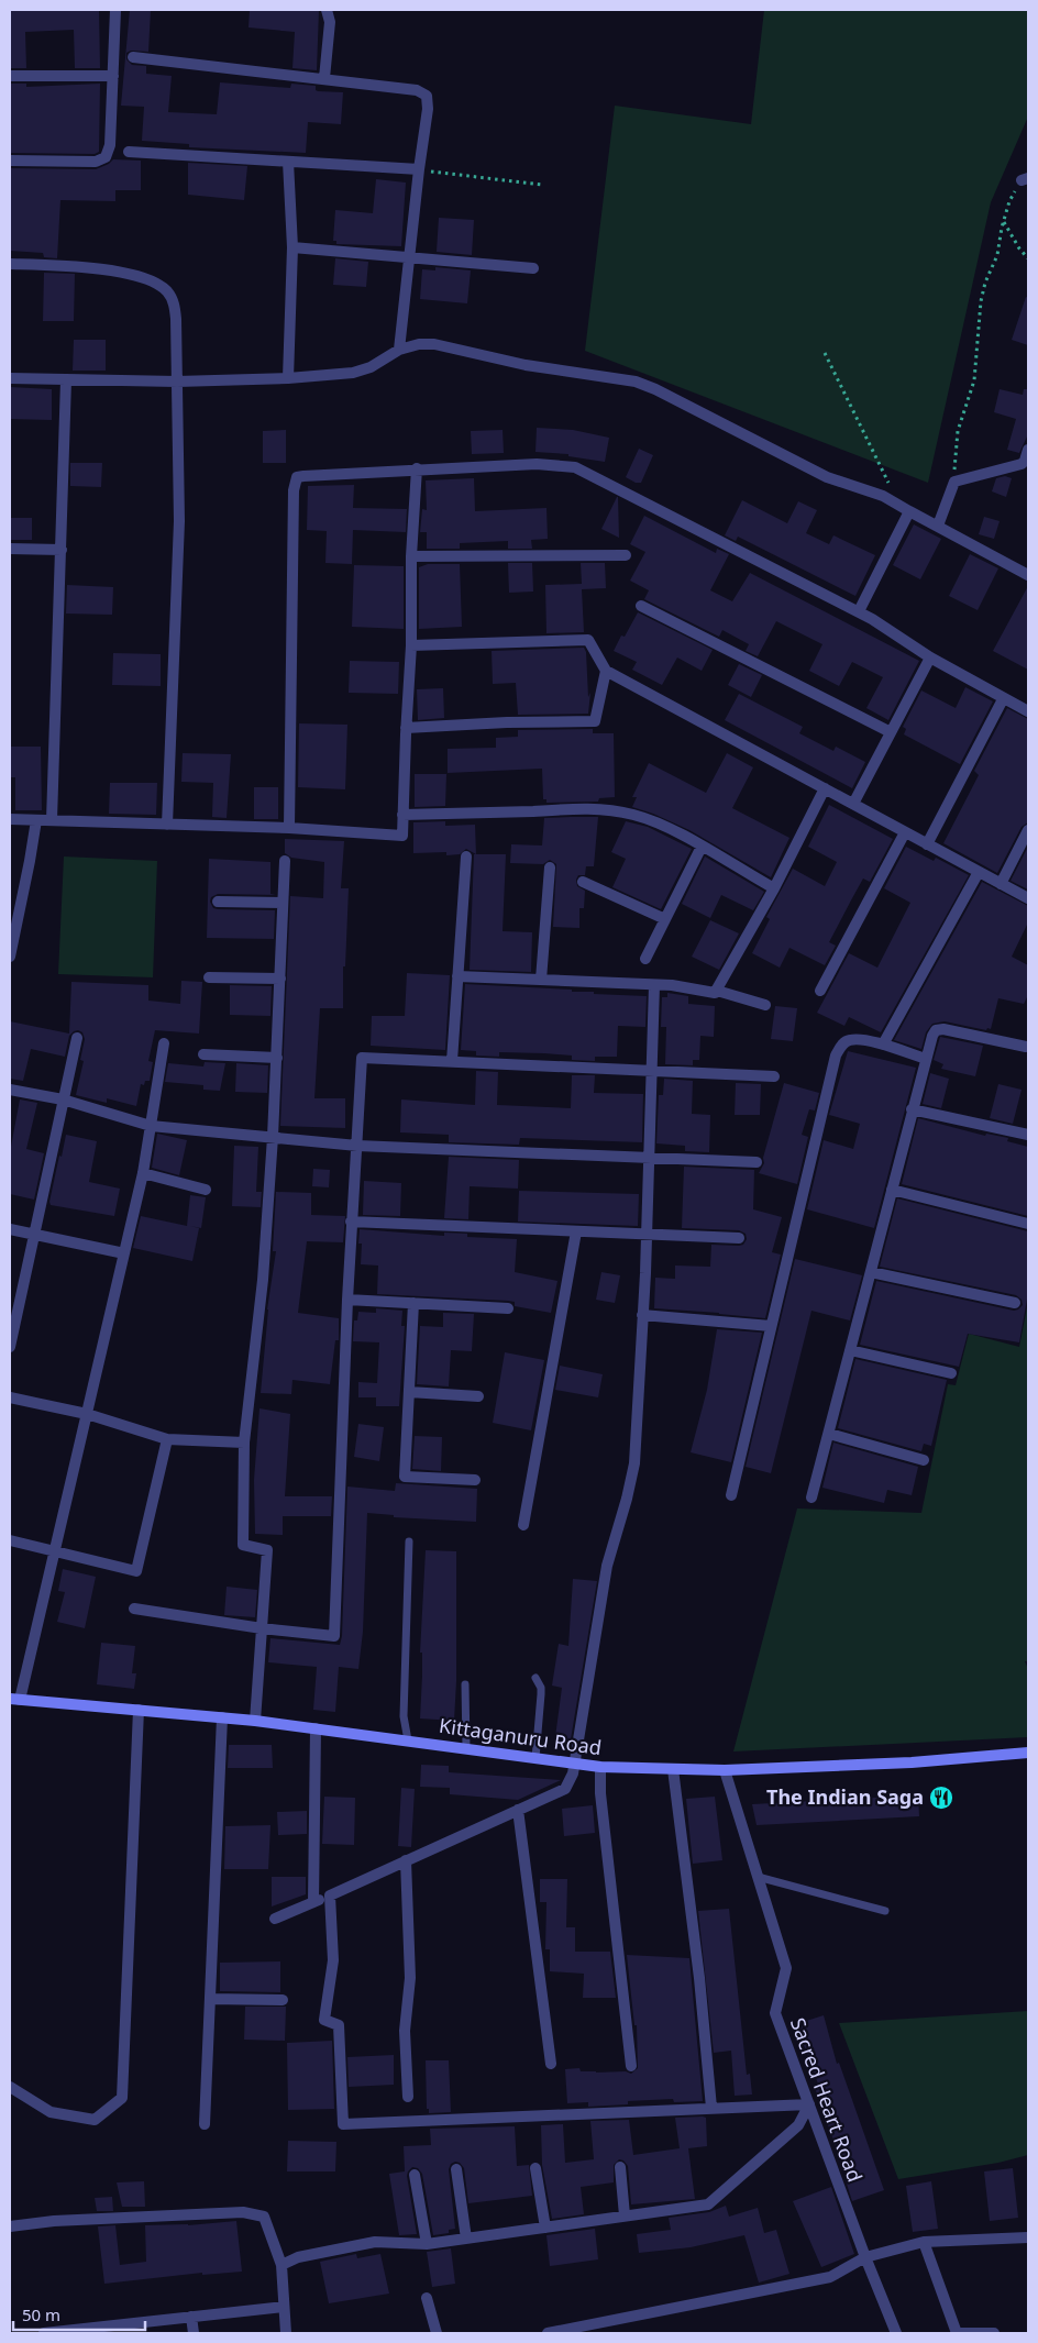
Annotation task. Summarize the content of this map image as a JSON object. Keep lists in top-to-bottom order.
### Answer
{
  "streets": {
    "street": ["Kittaganuru Road", "Sacred Heart Road"]
  },
  "crossings": [
    ["Kittaganuru Road", "Sacred Heart Road"]
  ],
  "places": {
    "restaurant": ["The Indian Saga"]
  },
  "scale_bar": "50 m"
}
